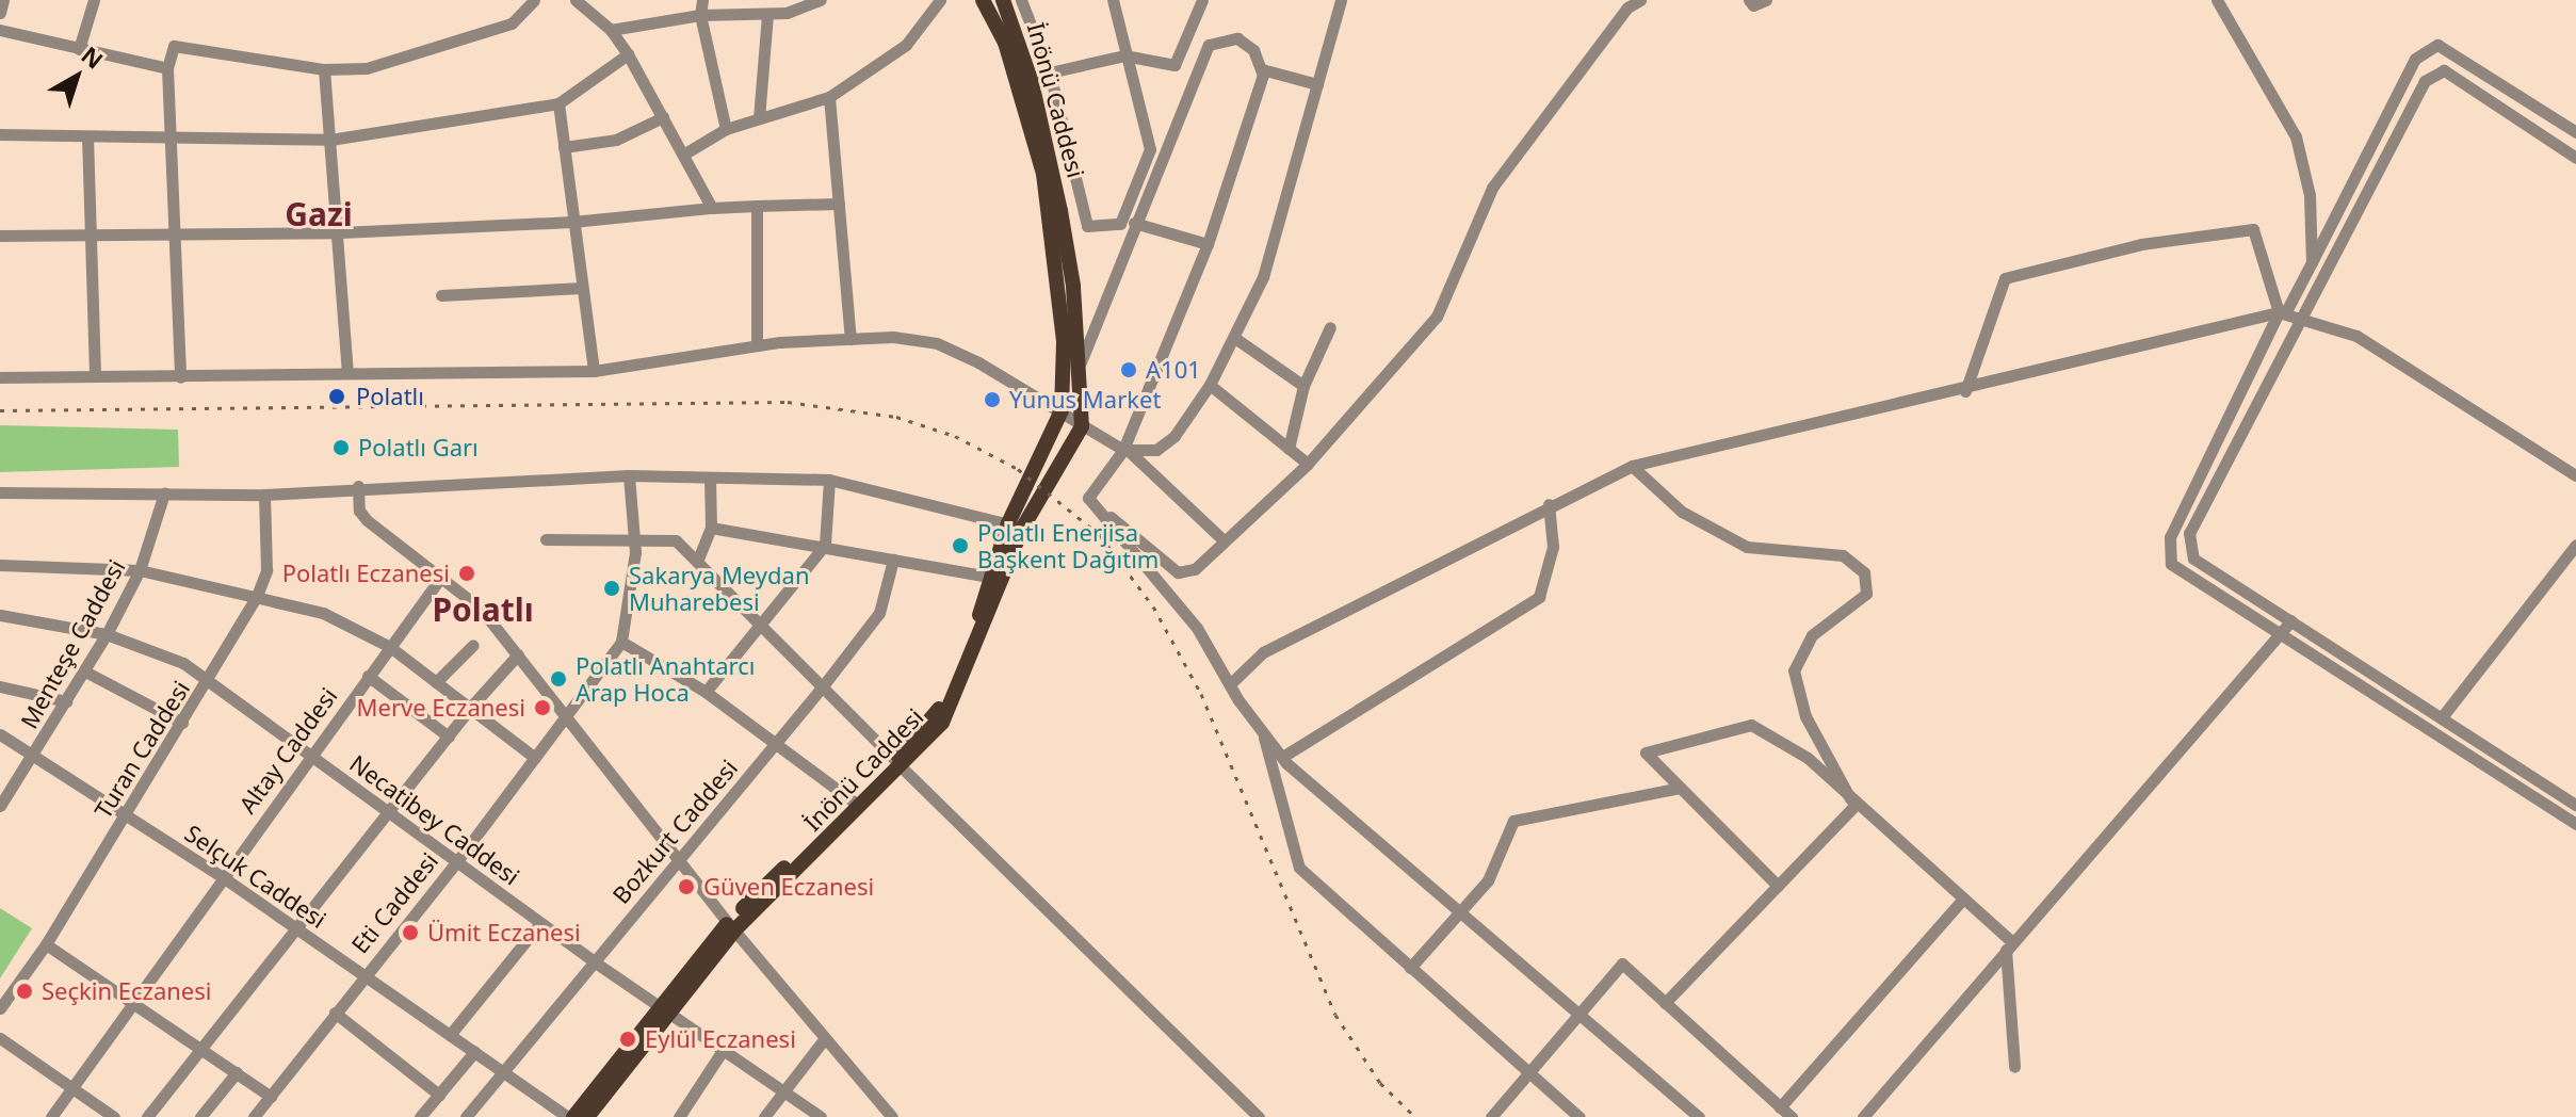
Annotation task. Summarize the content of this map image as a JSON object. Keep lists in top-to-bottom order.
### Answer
{
  "streets": {
    "main road": ["İnönü Caddesi"],
    "street": [
      "Menteşe Caddesi",
      "Turan Caddesi",
      "Altay Caddesi",
      "Necatibey Caddesi",
      "Bozkurt Caddesi",
      "Selçuk Caddesi",
      "Eti Caddesi"
    ]
  },
  "crossings": [
    ["İnönü Caddesi", "Necatibey Caddesi"],
    ["İnönü Caddesi", "Selçuk Caddesi"],
    ["Menteşe Caddesi", "Necatibey Caddesi"],
    ["Menteşe Caddesi", "Selçuk Caddesi"],
    ["Turan Caddesi", "Necatibey Caddesi"],
    ["Turan Caddesi", "Selçuk Caddesi"],
    ["Altay Caddesi", "Necatibey Caddesi"],
    ["Altay Caddesi", "Selçuk Caddesi"],
    ["Necatibey Caddesi", "Bozkurt Caddesi"],
    ["Necatibey Caddesi", "Eti Caddesi"],
    ["Bozkurt Caddesi", "Selçuk Caddesi"],
    ["Selçuk Caddesi", "Eti Caddesi"]
  ],
  "districts": ["Gazi", "Polatlı"],
  "places": [
    "A101",
    "Polatlı",
    "Yunus Market",
    "Polatlı Garı",
    "Polatlı Enerjisa Başkent Dağıtım",
    "Polatlı Eczanesi",
    "Sakarya Meydan Muharebesi",
    "Polatlı Anahtarcı Arap Hoca",
    "Merve Eczanesi",
    "Güven Eczanesi",
    "Ümit Eczanesi",
    "Seçkin Eczanesi",
    "Eylül Eczanesi"
  ],
  "north": "top right"
}
